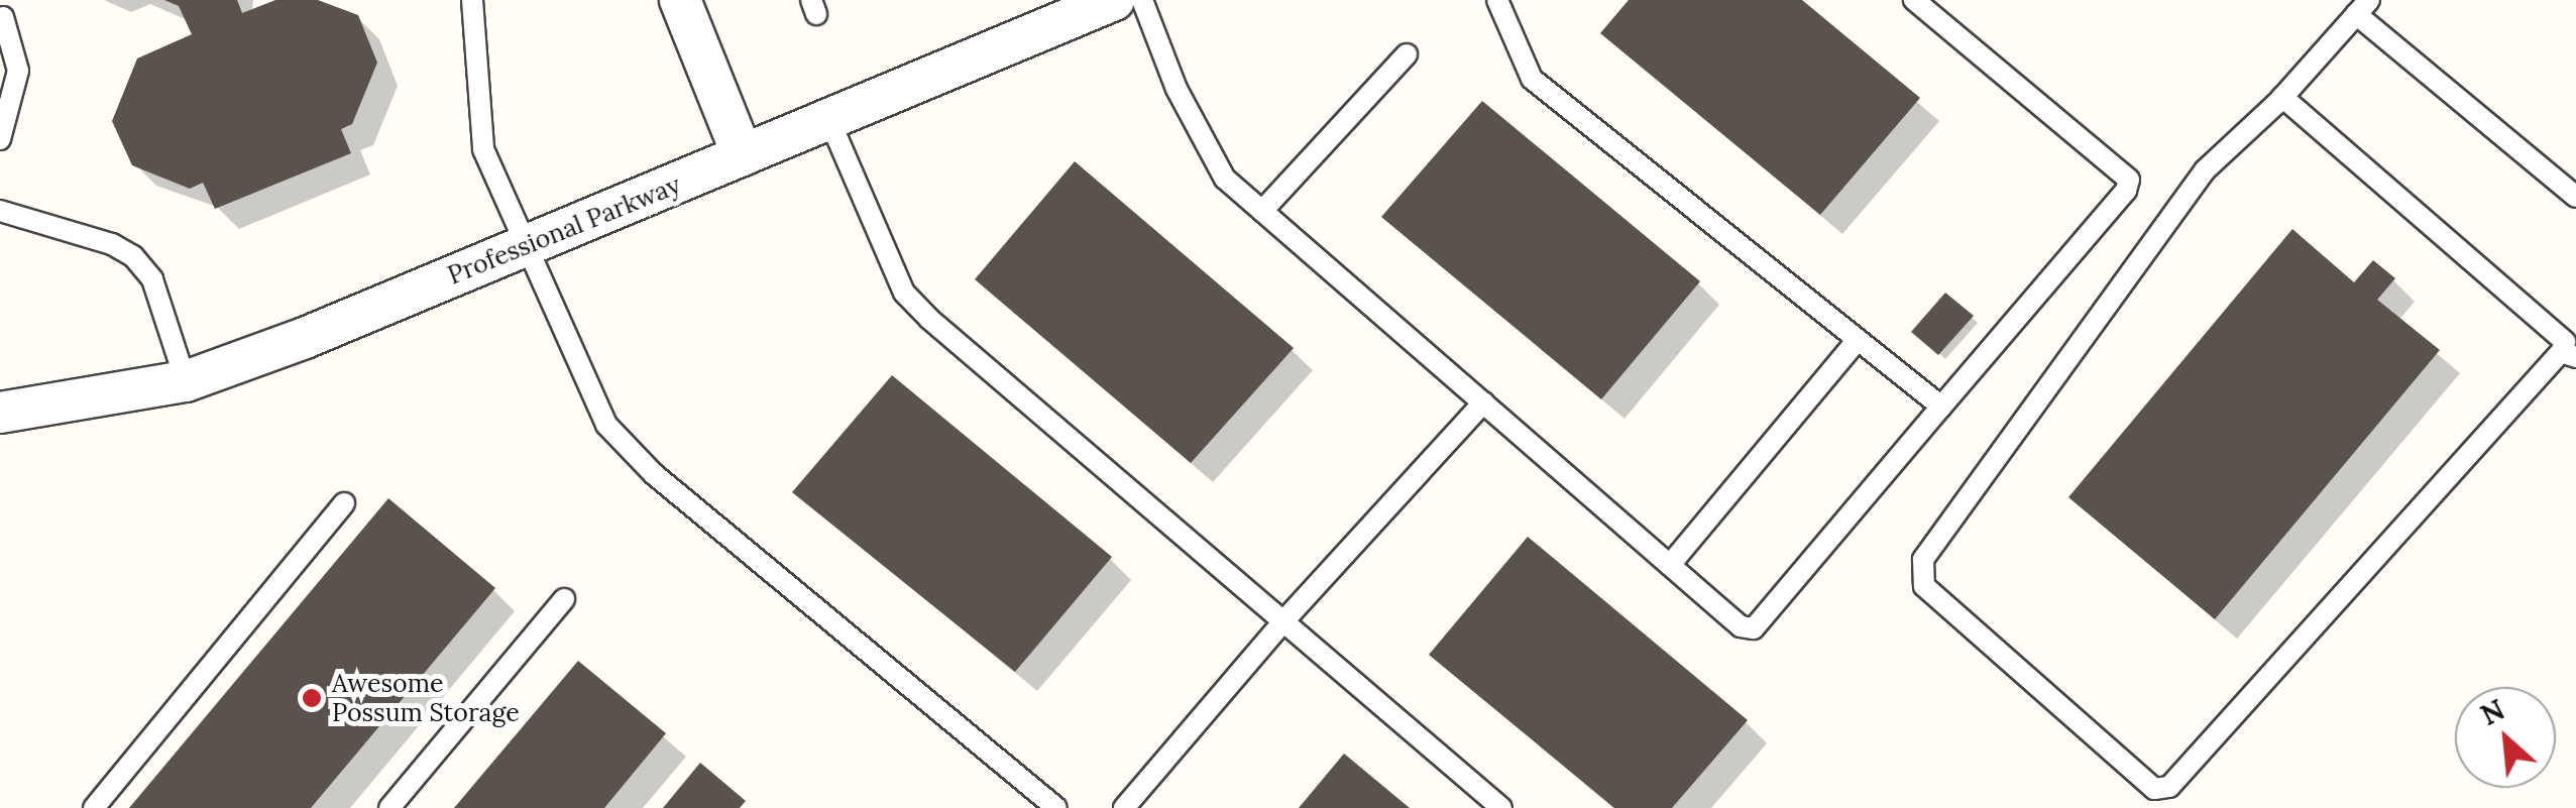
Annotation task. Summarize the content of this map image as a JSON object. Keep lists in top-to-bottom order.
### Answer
{
  "streets": {
    "street": ["Professional Parkway"]
  },
  "places": ["Awesome Possum Storage"],
  "north": "top left"
}
